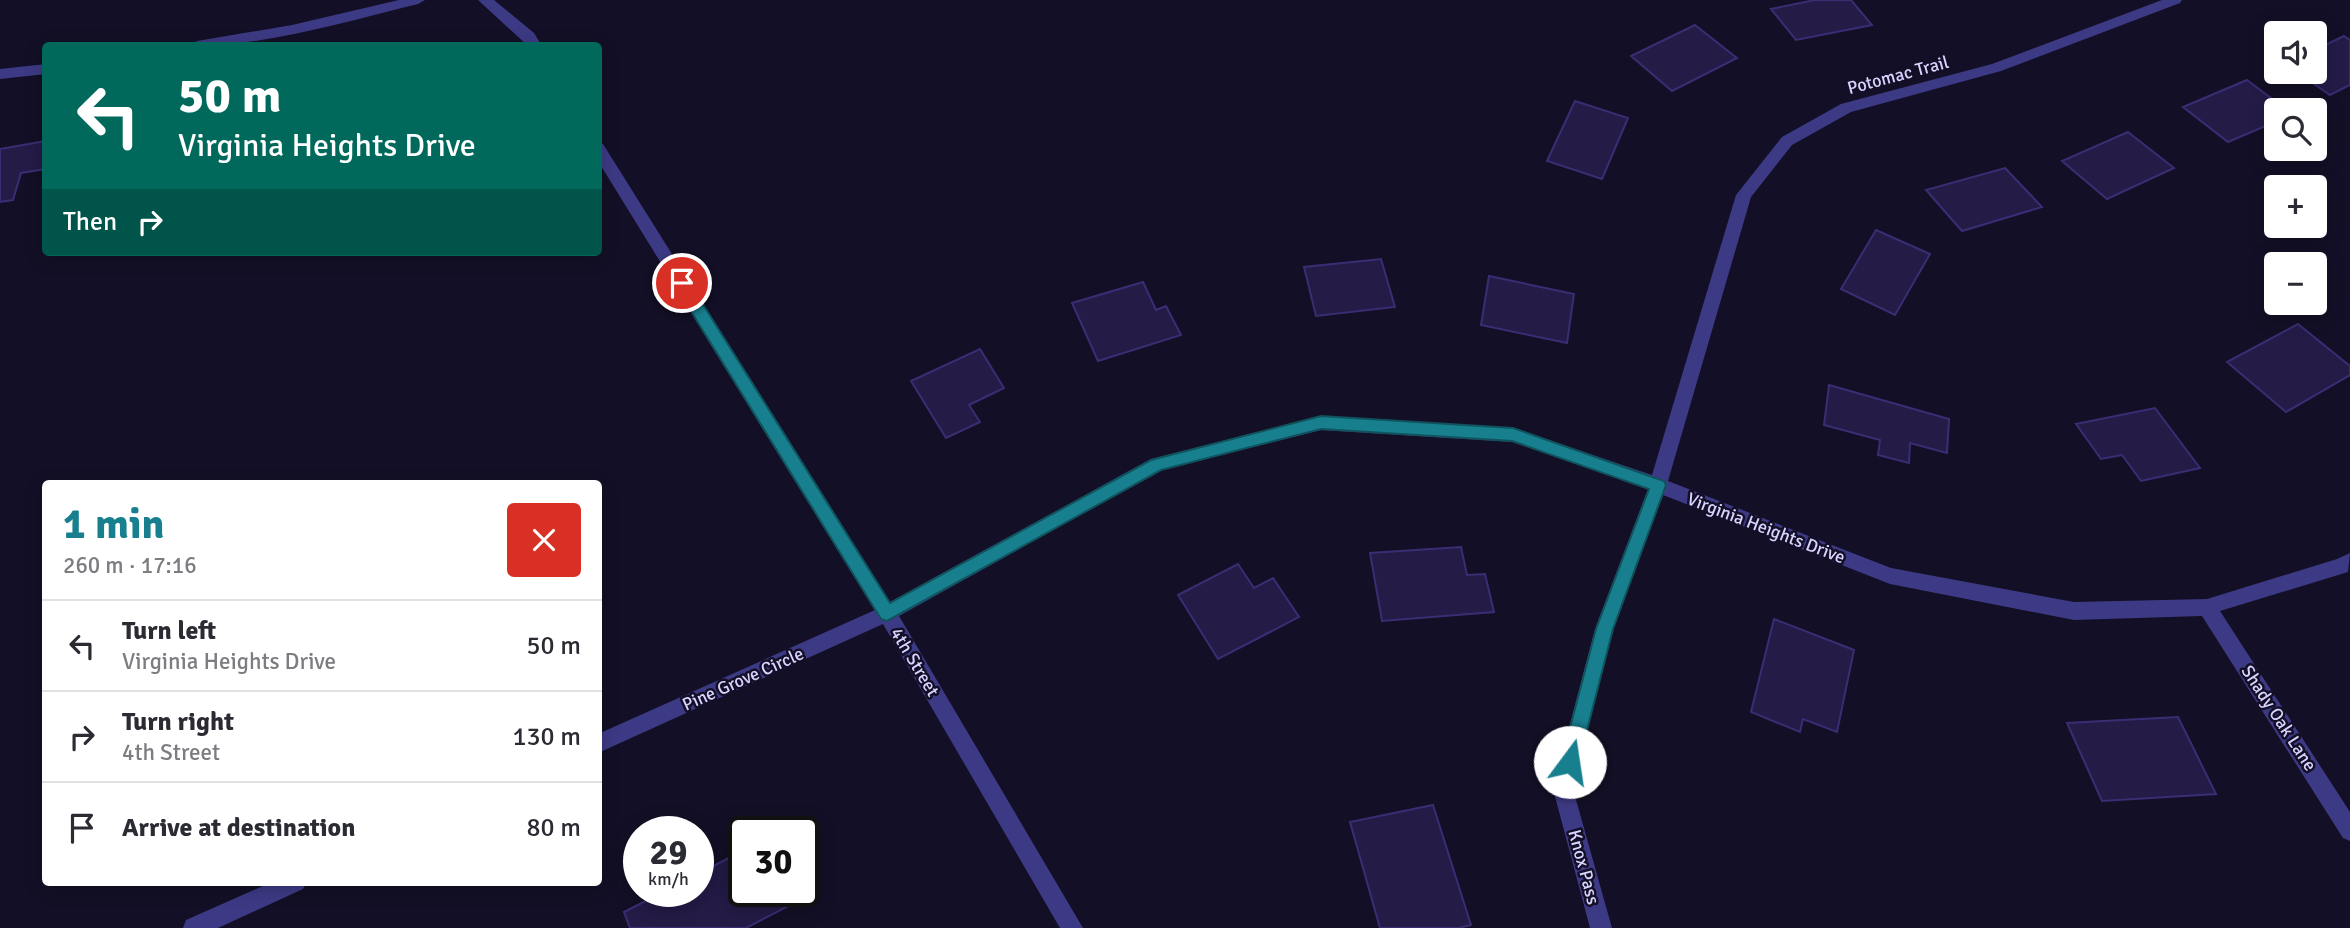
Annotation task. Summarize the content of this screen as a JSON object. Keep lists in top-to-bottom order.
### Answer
{
  "streets": {
    "street": [
      "Potomac Trail",
      "Virginia Heights Drive",
      "4th Street",
      "Pine Grove Circle",
      "Shady Oak Lane",
      "Knox Pass"
    ]
  },
  "crossings": [
    ["Potomac Trail", "Virginia Heights Drive"],
    ["Potomac Trail", "Knox Pass"],
    ["Virginia Heights Drive", "4th Street"],
    ["Virginia Heights Drive", "Pine Grove Circle"],
    ["Virginia Heights Drive", "Shady Oak Lane"],
    ["Virginia Heights Drive", "Knox Pass"],
    ["4th Street", "Pine Grove Circle"]
  ],
  "page": {
    "map_buttons": ["+", "−"],
    "turn": ["50 m", "Virginia Heights Drive"],
    "then": "Then",
    "heading": ["1 min", "260 m · 17:16"],
    "list": [
      {
        "name": "Turn left",
        "note": "Virginia Heights Drive",
        "value": "50 m"
      },
      {
        "name": "Turn right",
        "note": "4th Street",
        "value": "130 m"
      },
      {
        "name": "Arrive at destination",
        "value": "80 m"
      }
    ],
    "speed": "29 km/h",
    "limit": "30"
  }
}
